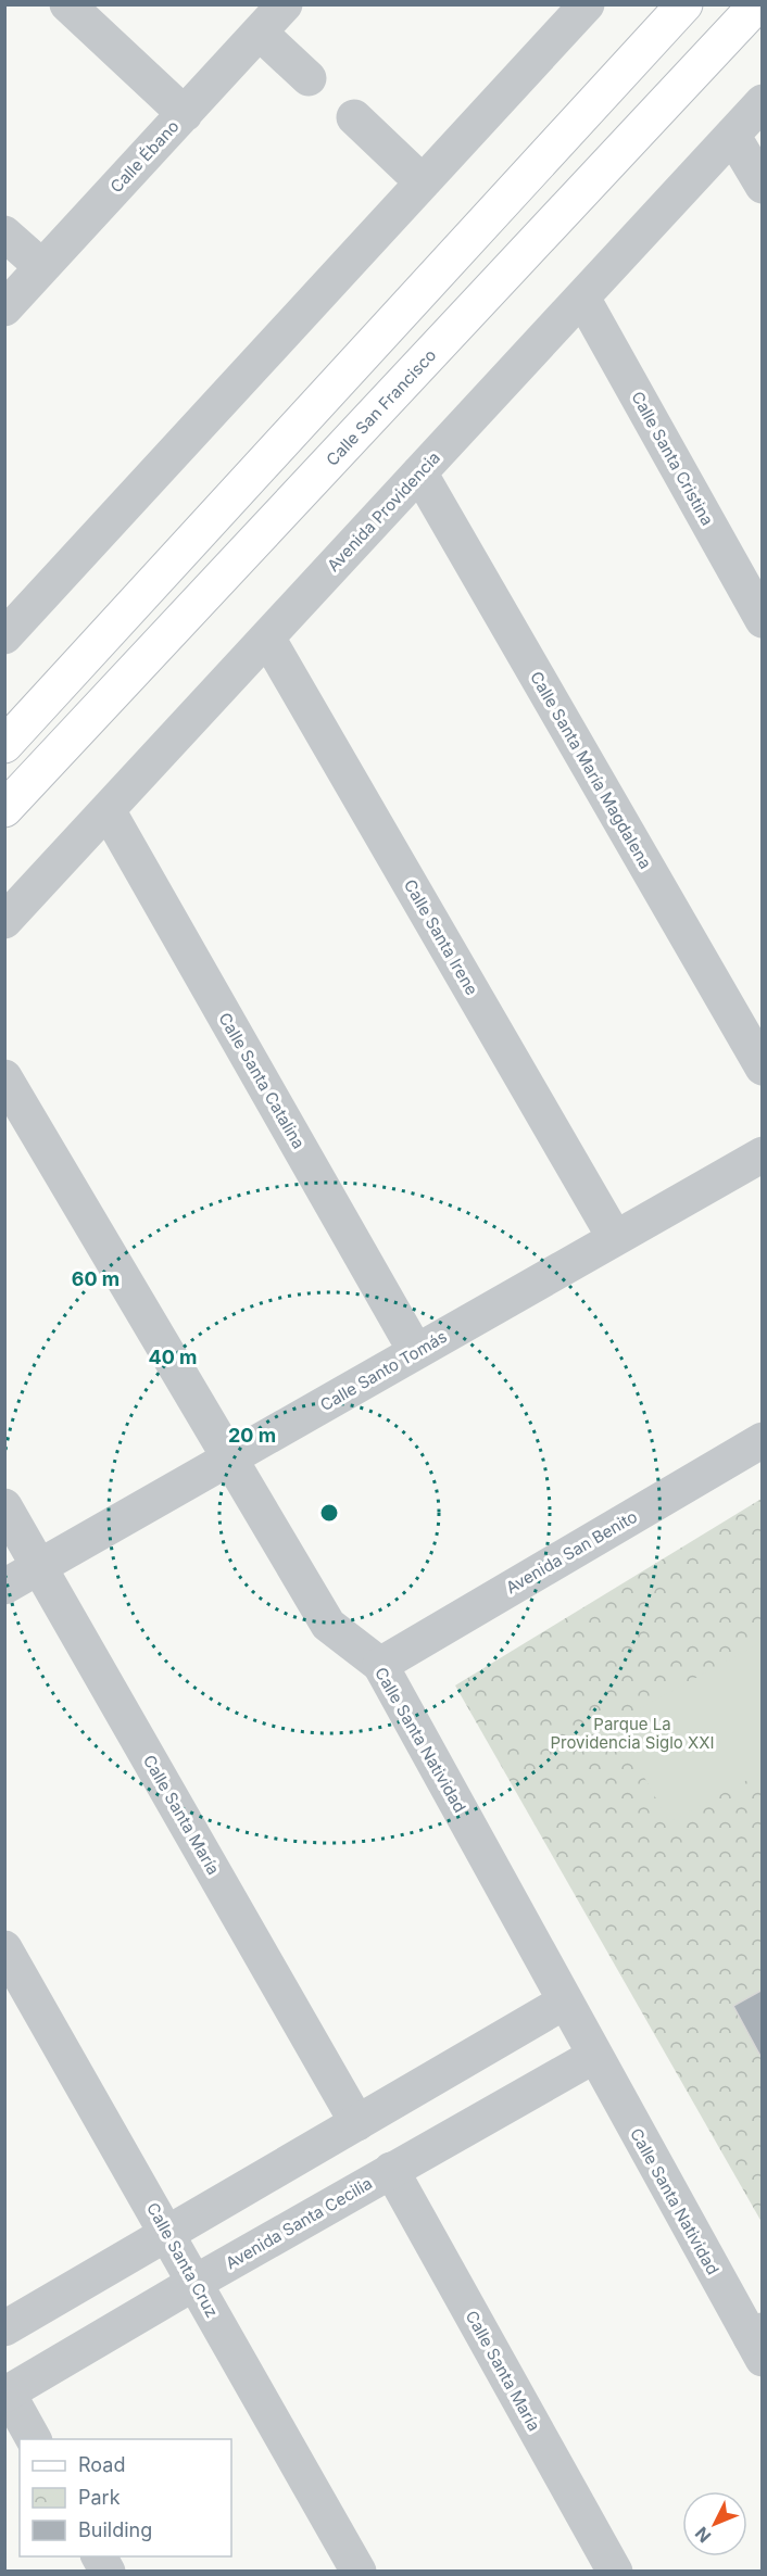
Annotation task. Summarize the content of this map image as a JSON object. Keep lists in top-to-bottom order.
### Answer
{
  "streets": {
    "main road": ["Calle San Francisco"],
    "street": [
      "Calle Ébano",
      "Calle Santa Cristina",
      "Avenida Providencia",
      "Calle Santa María Magdalena",
      "Calle Santa Irene",
      "Calle Santa Catalina",
      "Calle Santo Tomás",
      "Avenida San Benito",
      "Calle Santa Natividad",
      "Calle Santa María",
      "Avenida Santa Cecilia",
      "Calle Santa Cruz"
    ]
  },
  "crossings": [
    ["Calle Santa Cristina", "Avenida Providencia"],
    ["Avenida Providencia", "Calle Santa María Magdalena"],
    ["Avenida Providencia", "Calle Santa Irene"],
    ["Avenida Providencia", "Calle Santa Catalina"],
    ["Calle Santa Irene", "Calle Santo Tomás"],
    ["Calle Santa Catalina", "Calle Santo Tomás"],
    ["Calle Santo Tomás", "Calle Santa Natividad"],
    ["Calle Santo Tomás", "Calle Santa María"],
    ["Avenida San Benito", "Calle Santa Natividad"],
    ["Calle Santa Natividad", "Avenida Santa Cecilia"],
    ["Calle Santa María", "Avenida Santa Cecilia"],
    ["Avenida Santa Cecilia", "Calle Santa Cruz"]
  ],
  "parks": ["Parque La Providencia Siglo XXI"],
  "legend": ["Road", "Park", "Building"],
  "north": "bottom left",
  "rings": ["60 m", "40 m", "20 m"]
}
